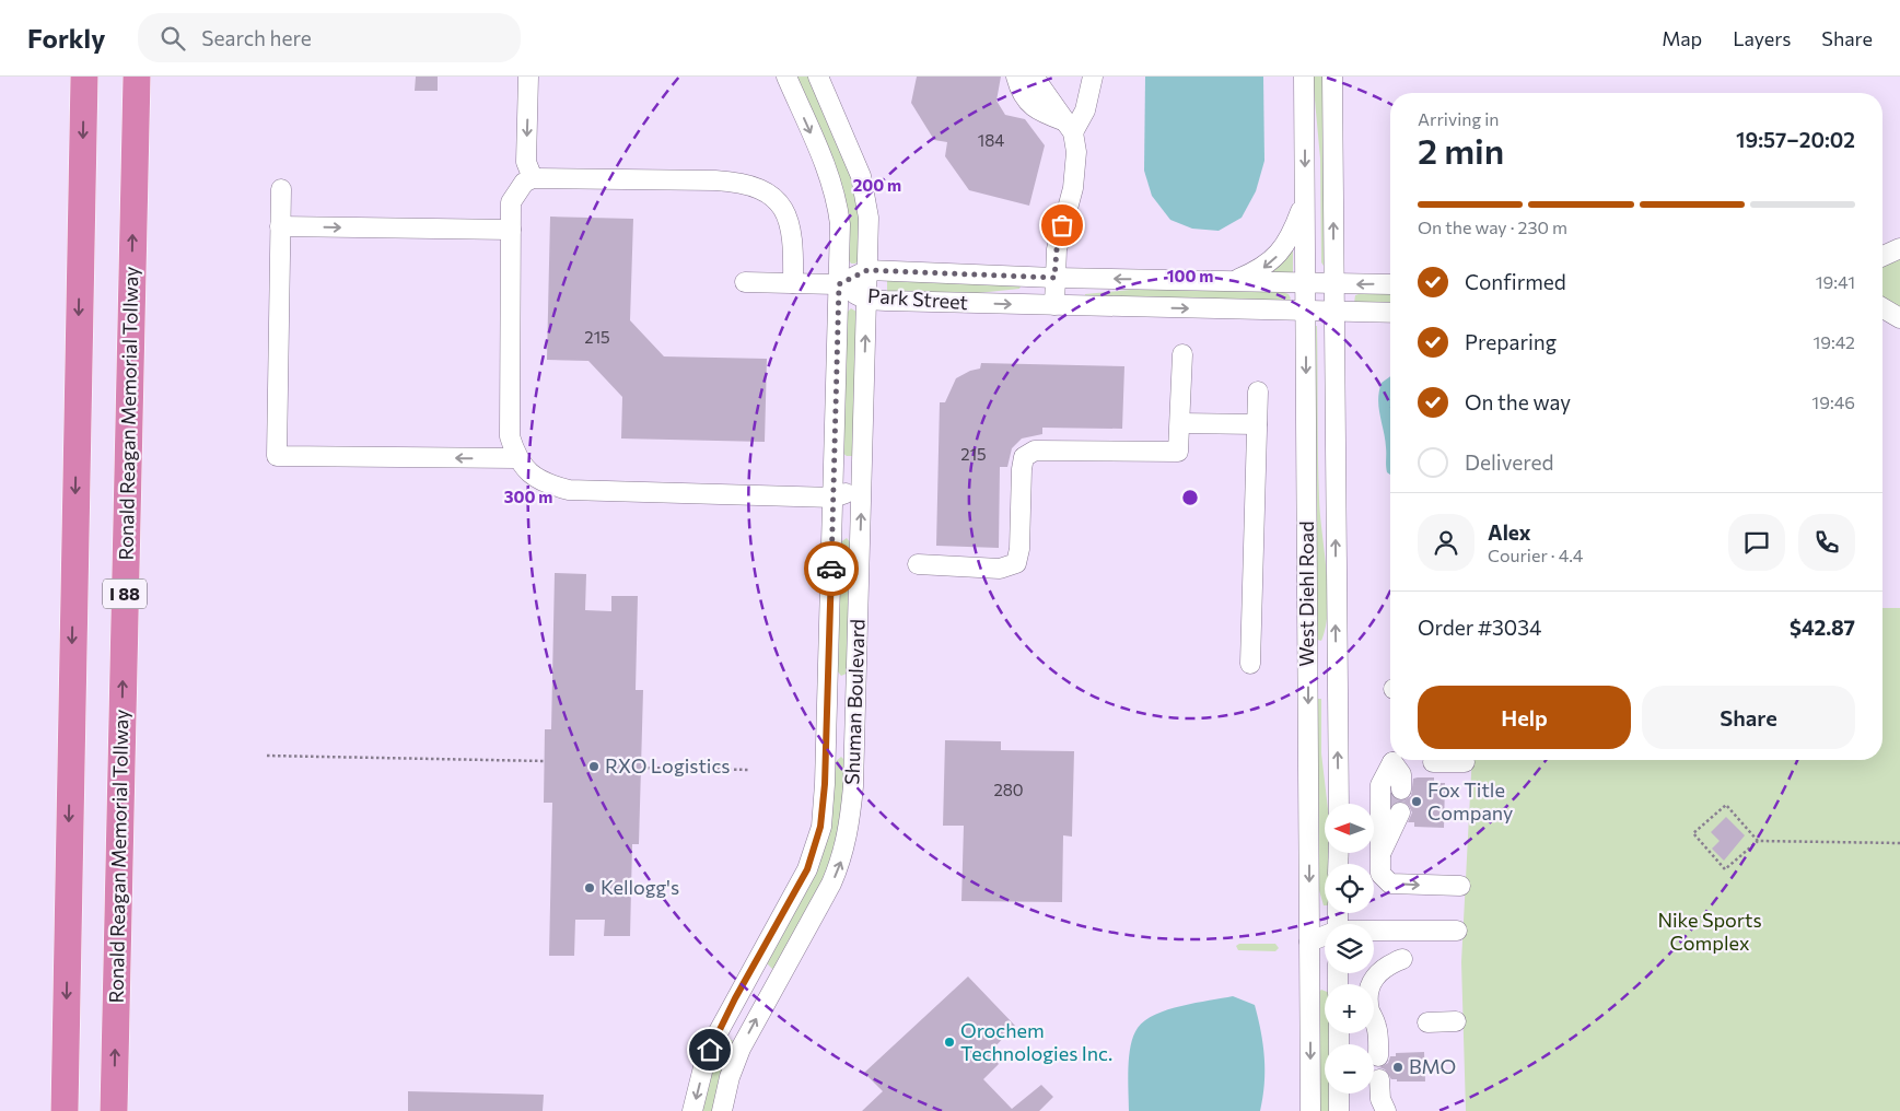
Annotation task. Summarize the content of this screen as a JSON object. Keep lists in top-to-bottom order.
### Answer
{
  "streets": {
    "highway": ["Ronald Reagan Memorial Tollway", "I 88"],
    "street": ["Park Street", "West Diehl Road", "Shuman Boulevard"]
  },
  "crossings": [
    ["Park Street", "West Diehl Road"],
    ["Park Street", "Shuman Boulevard"]
  ],
  "parks": ["Nike Sports Complex"],
  "places": [
    "RXO Logistics",
    "Fox Title Company",
    "Kellogg's",
    "Orochem Technologies Inc.",
    "BMO"
  ],
  "house_numbers": [
    "184",
    "215",
    "215",
    "280"
  ],
  "north": "left",
  "page": {
    "header": "Forkly",
    "search": "Search here",
    "nav": ["Map", "Layers", "Share"],
    "heading": ["2 min", "Arriving in", "19:57–20:02"],
    "panel": [
      "Alex",
      "Courier · 4.4",
      "Order #3034",
      "$42.87"
    ],
    "bar": "On the way · 230 m",
    "list": [
      ["Confirmed", "19:41"],
      ["Preparing", "19:42"],
      ["On the way", "19:46"],
      "Delivered"
    ],
    "buttons": ["Help", "Share"],
    "map_buttons": ["+", "−"]
  },
  "rings": ["200 m", "100 m", "300 m"]
}
